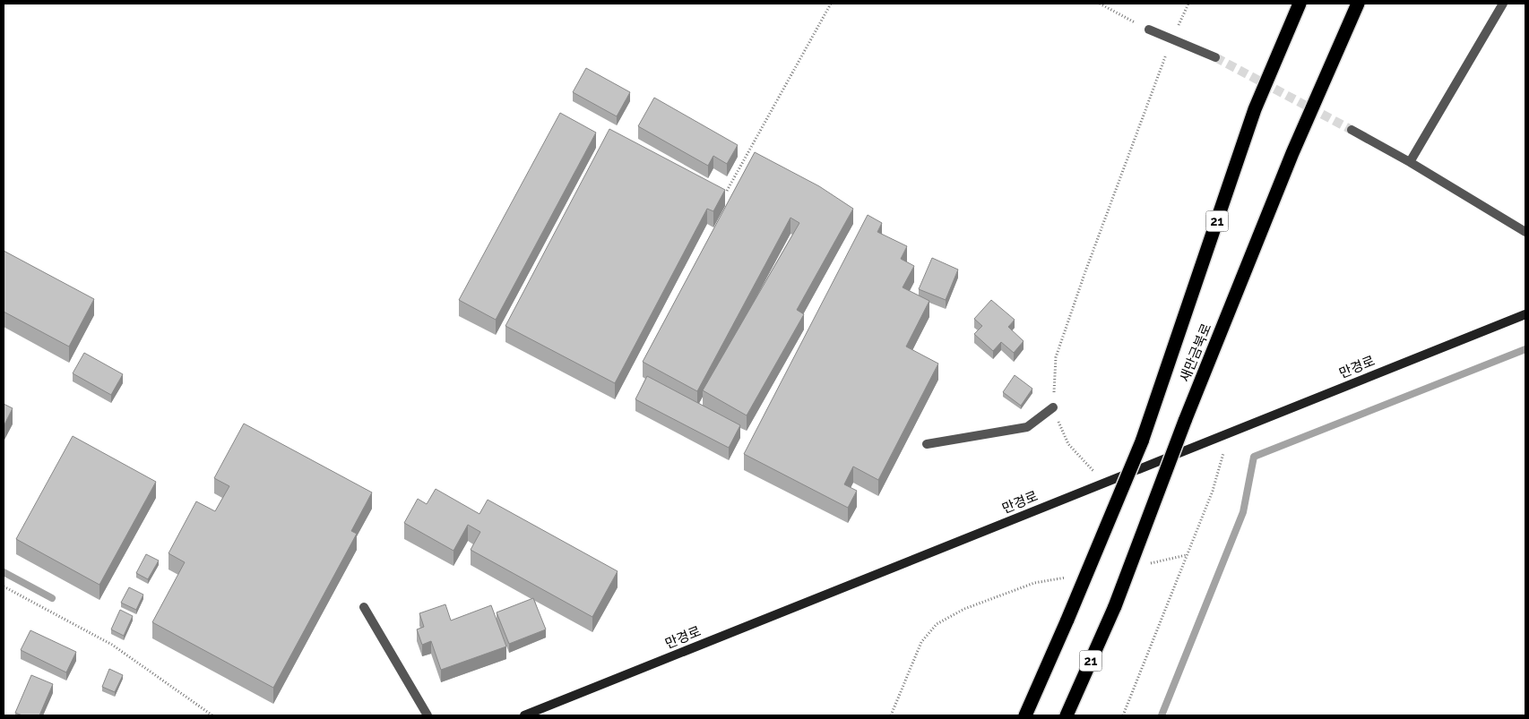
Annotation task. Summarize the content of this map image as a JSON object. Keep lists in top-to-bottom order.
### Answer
{
  "streets": {
    "highway": ["21", "새만금북로"],
    "main road": ["만경로"]
  }
}
